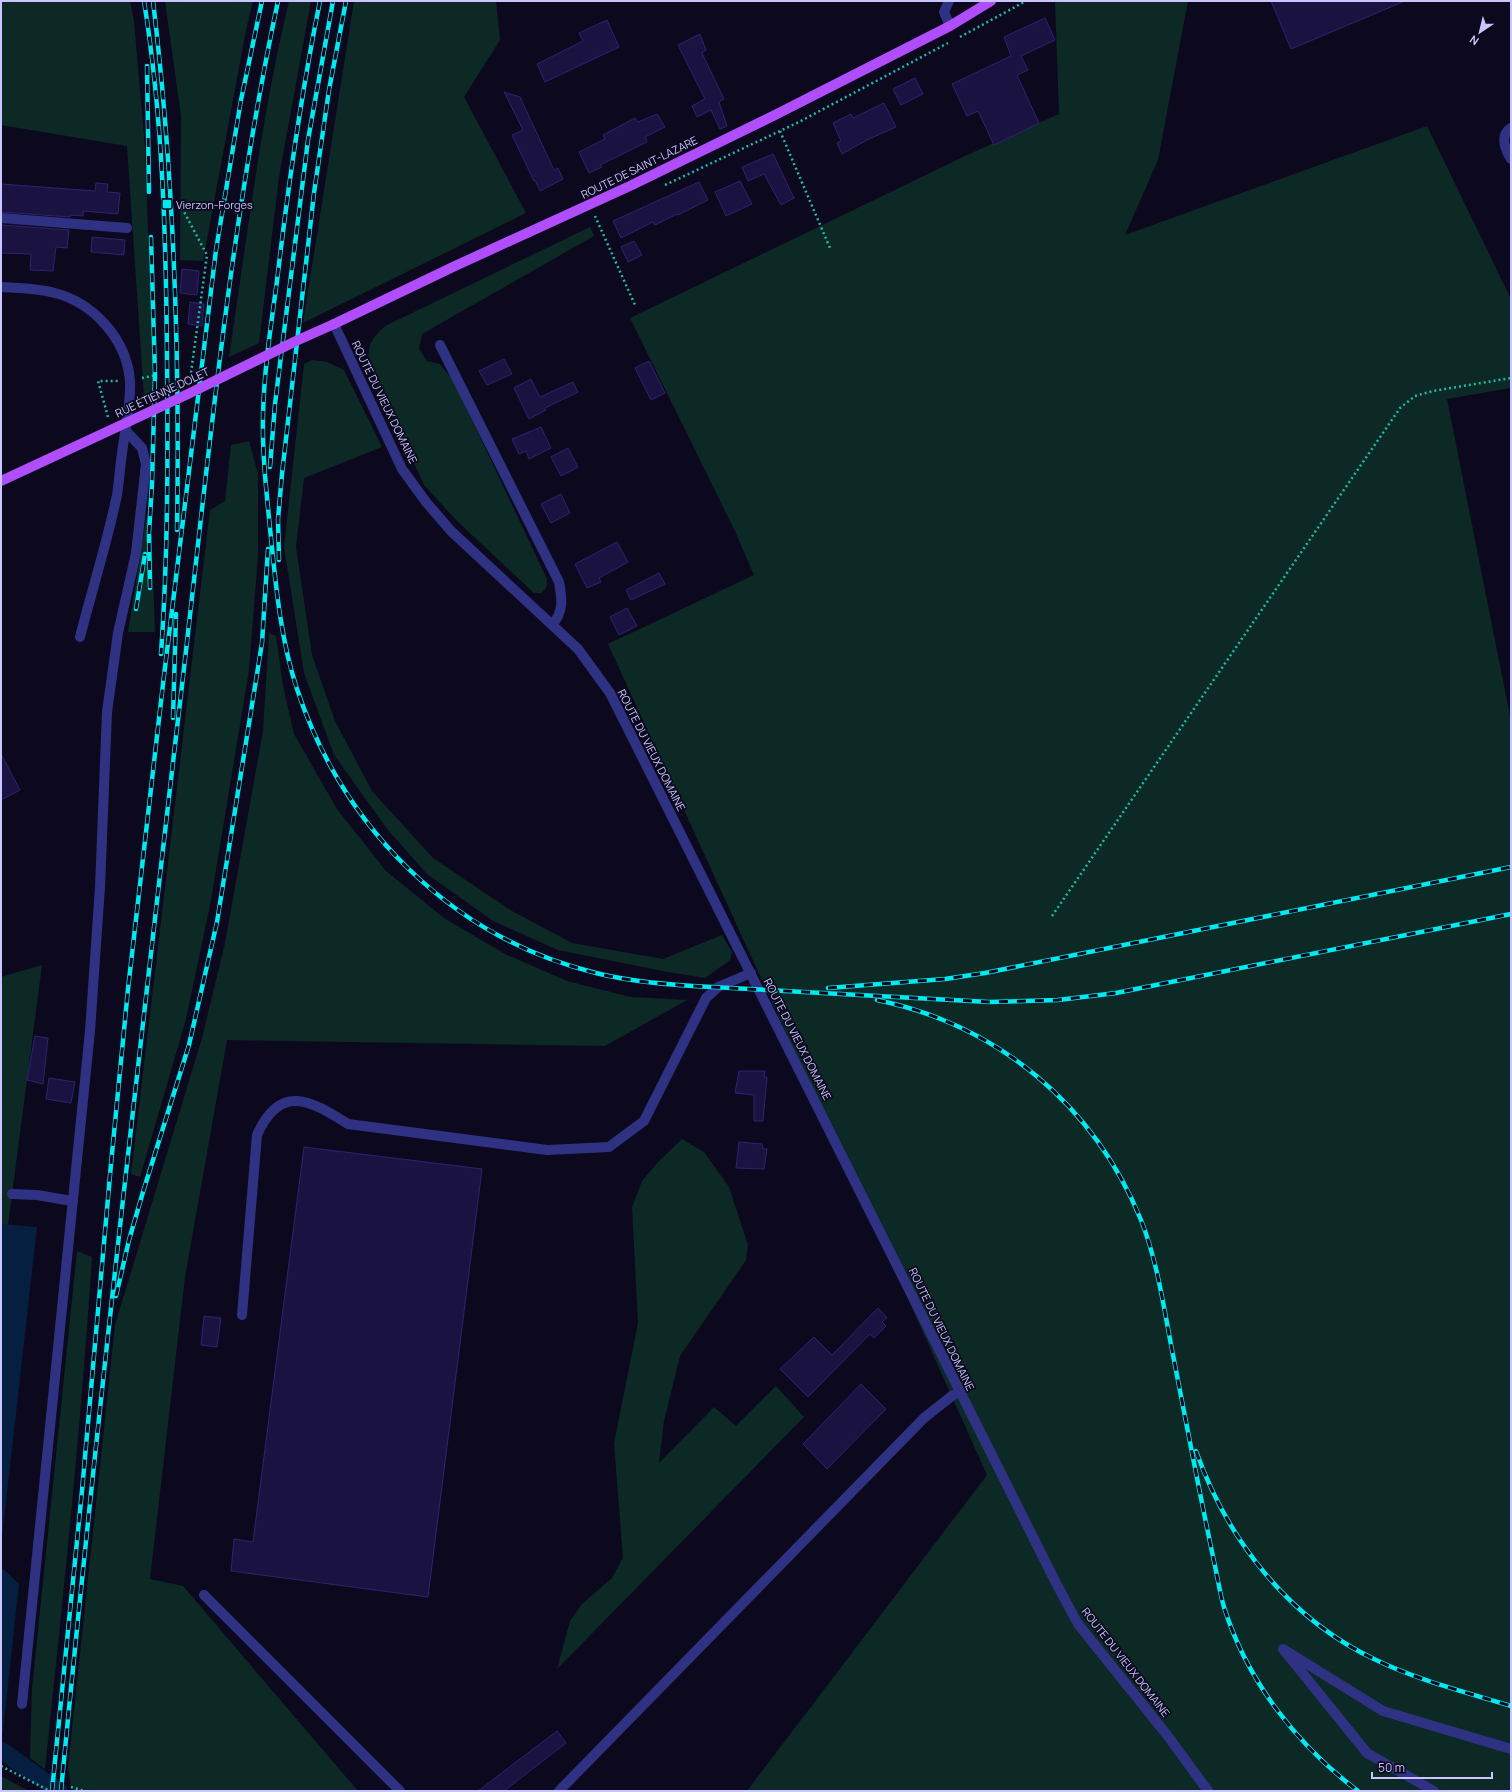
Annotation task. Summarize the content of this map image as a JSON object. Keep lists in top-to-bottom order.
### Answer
{
  "streets": {
    "main road": ["ROUTE DE SAINT-LAZARE", "RUE ÉTIENNE DOLET"],
    "street": ["ROUTE DU VIEUX DOMAINE"]
  },
  "crossings": [
    ["ROUTE DE SAINT-LAZARE", "RUE ÉTIENNE DOLET"],
    ["ROUTE DE SAINT-LAZARE", "ROUTE DU VIEUX DOMAINE"],
    ["RUE ÉTIENNE DOLET", "ROUTE DU VIEUX DOMAINE"]
  ],
  "places": {
    "transit": ["Vierzon-Forges"]
  },
  "scale_bar": "50 m",
  "north": "bottom left"
}
